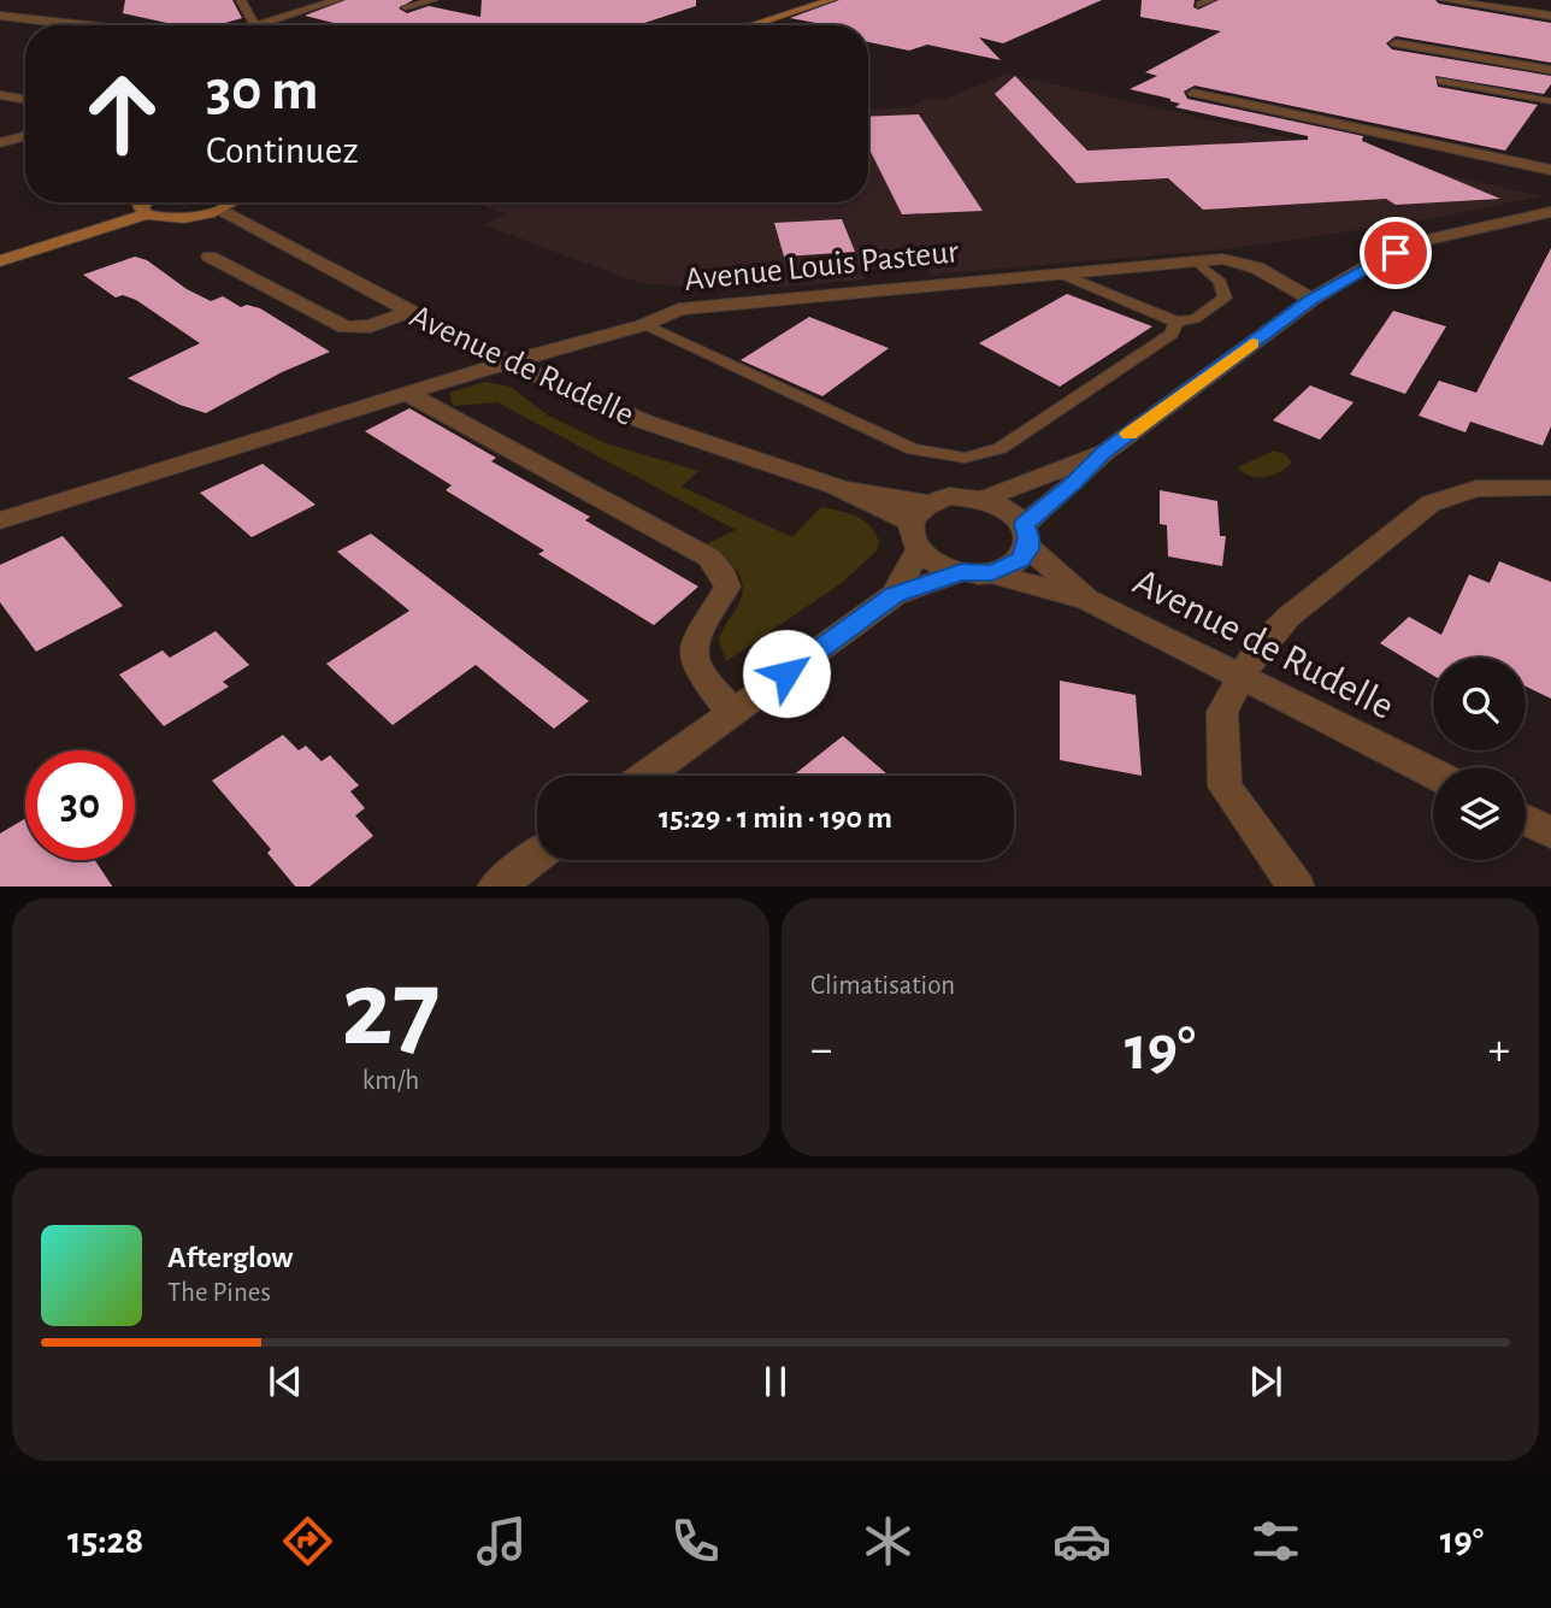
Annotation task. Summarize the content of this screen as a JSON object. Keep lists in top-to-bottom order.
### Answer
{
  "streets": {
    "street": ["Avenue Louis Pasteur", "Avenue de Rudelle"]
  },
  "crossings": [
    ["Avenue Louis Pasteur", "Avenue de Rudelle"]
  ],
  "page": {
    "turn": ["30 m", "Continuez"],
    "limit": "30",
    "trip": "15:29 · 1 min · 190 m",
    "tile": [
      ["27", "km/h"],
      "Climatisation"
    ],
    "heat": ["−", "19°", "+"],
    "song": ["Afterglow", "The Pines"],
    "tabs": ["15:28", "19°"]
  }
}
